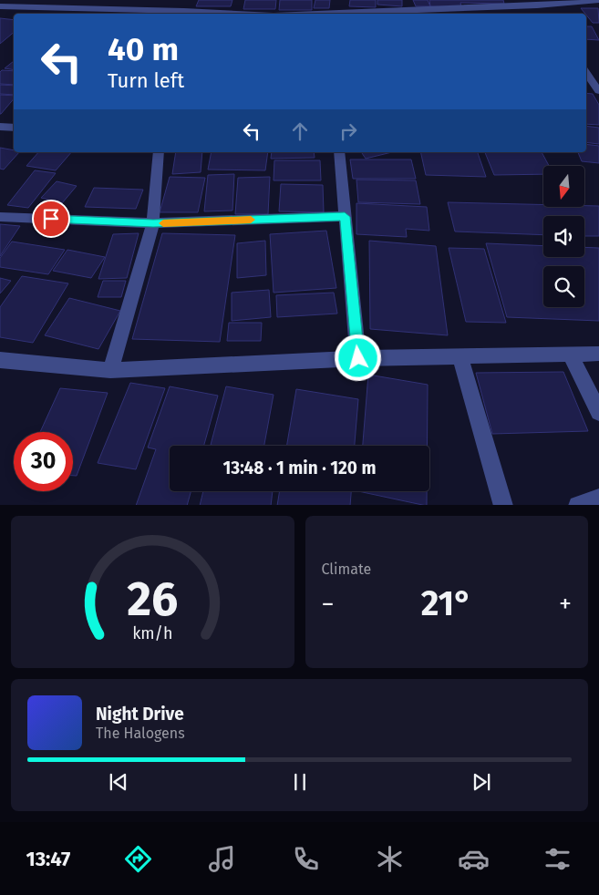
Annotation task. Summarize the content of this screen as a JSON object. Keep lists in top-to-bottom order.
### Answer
{
  "north": "bottom",
  "page": {
    "turn": ["40 m", "Turn left"],
    "limit": "30",
    "trip": "13:48 · 1 min · 120 m",
    "tile": "Climate",
    "heat": ["−", "21°", "+"],
    "song": ["Night Drive", "The Halogens"],
    "tabs": "13:47",
    "gauge": ["26", "km/h"]
  }
}
